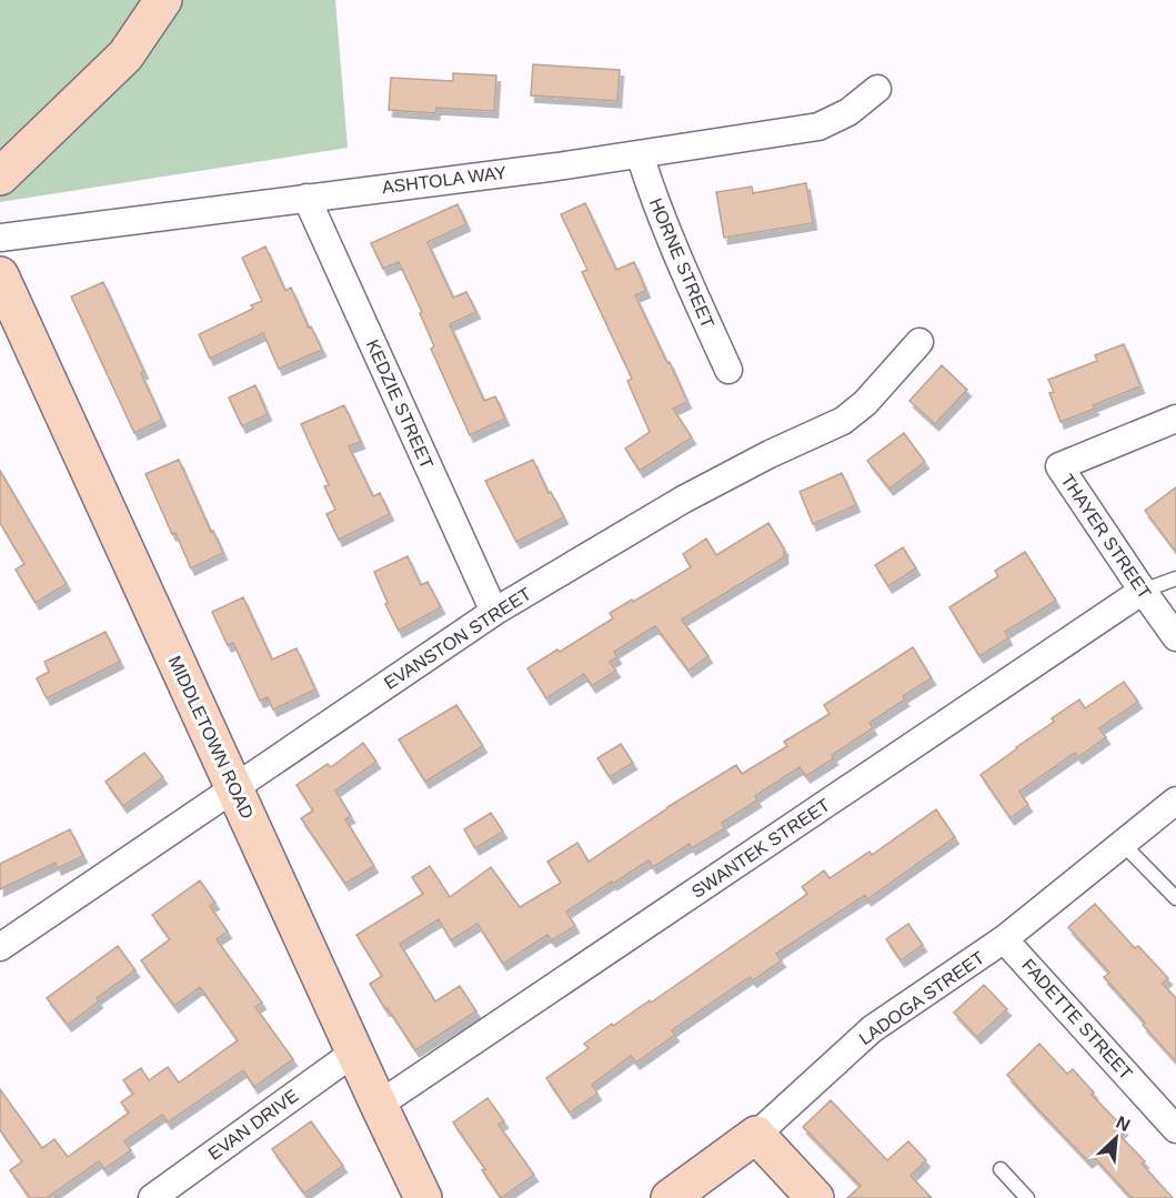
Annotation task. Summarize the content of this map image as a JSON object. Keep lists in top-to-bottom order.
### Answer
{
  "streets": {
    "street": [
      "ASHTOLA WAY",
      "HORNE STREET",
      "KEDZIE STREET",
      "THAYER STREET",
      "EVANSTON STREET",
      "MIDDLETOWN ROAD",
      "SWANTEK STREET",
      "LADOGA STREET",
      "FADETTE STREET",
      "EVAN DRIVE"
    ]
  },
  "crossings": [
    ["ASHTOLA WAY", "HORNE STREET"],
    ["ASHTOLA WAY", "KEDZIE STREET"],
    ["KEDZIE STREET", "EVANSTON STREET"],
    ["THAYER STREET", "SWANTEK STREET"],
    ["EVANSTON STREET", "MIDDLETOWN ROAD"],
    ["MIDDLETOWN ROAD", "SWANTEK STREET"],
    ["MIDDLETOWN ROAD", "EVAN DRIVE"],
    ["LADOGA STREET", "FADETTE STREET"]
  ],
  "north": "top right"
}
